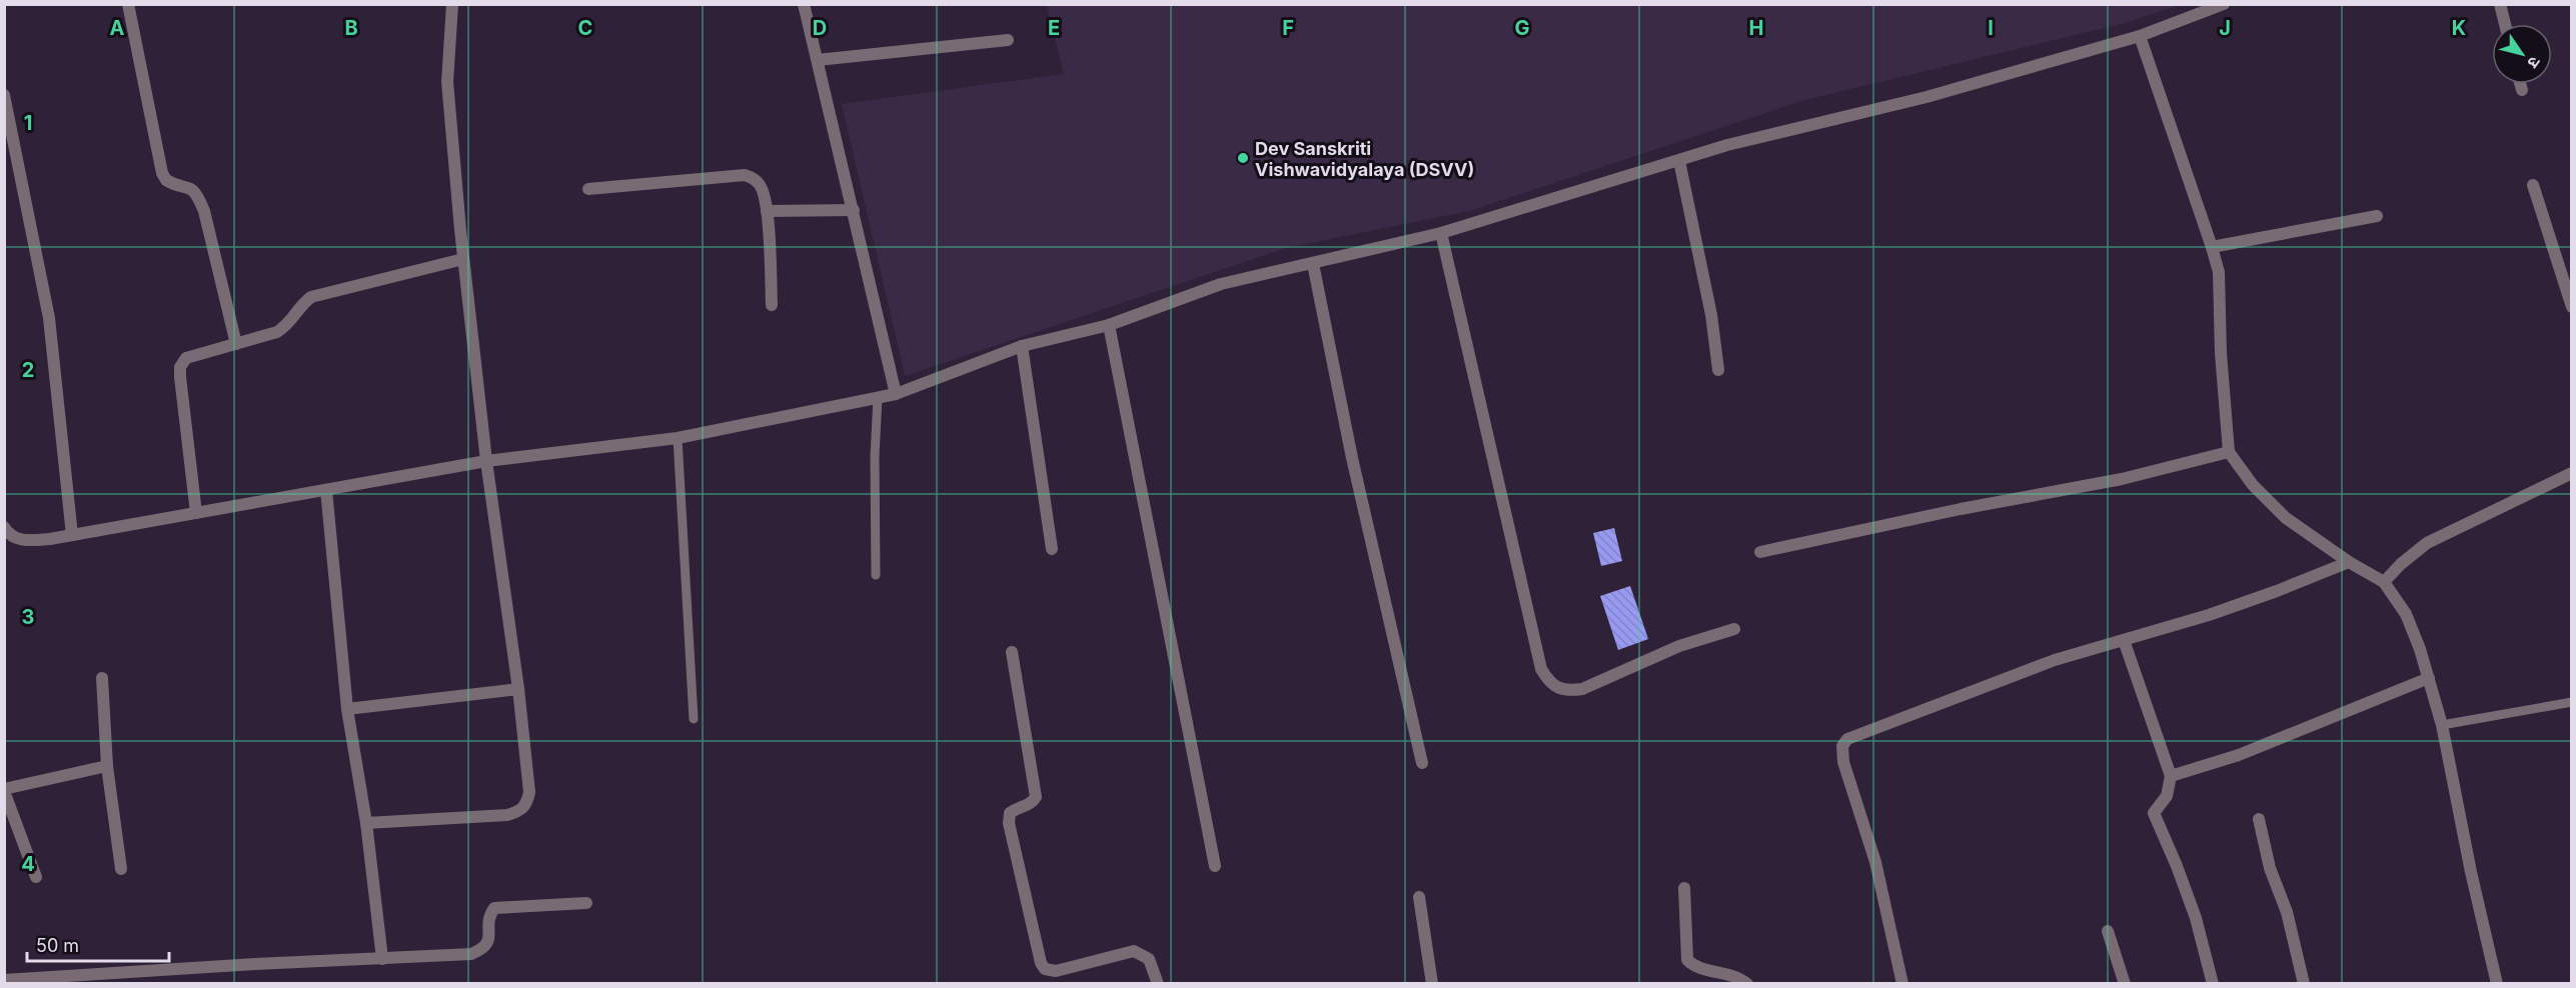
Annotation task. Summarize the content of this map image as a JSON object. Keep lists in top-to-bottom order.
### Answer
{
  "places": ["Dev Sanskriti Vishwavidyalaya (DSVV)"],
  "scale_bar": "50 m",
  "north": "bottom right",
  "grid": {
    "columns": [
      "A",
      "B",
      "C",
      "D",
      "E",
      "F",
      "G",
      "H",
      "I",
      "J",
      "K"
    ],
    "rows": [
      "1",
      "2",
      "3",
      "4"
    ]
  }
}
